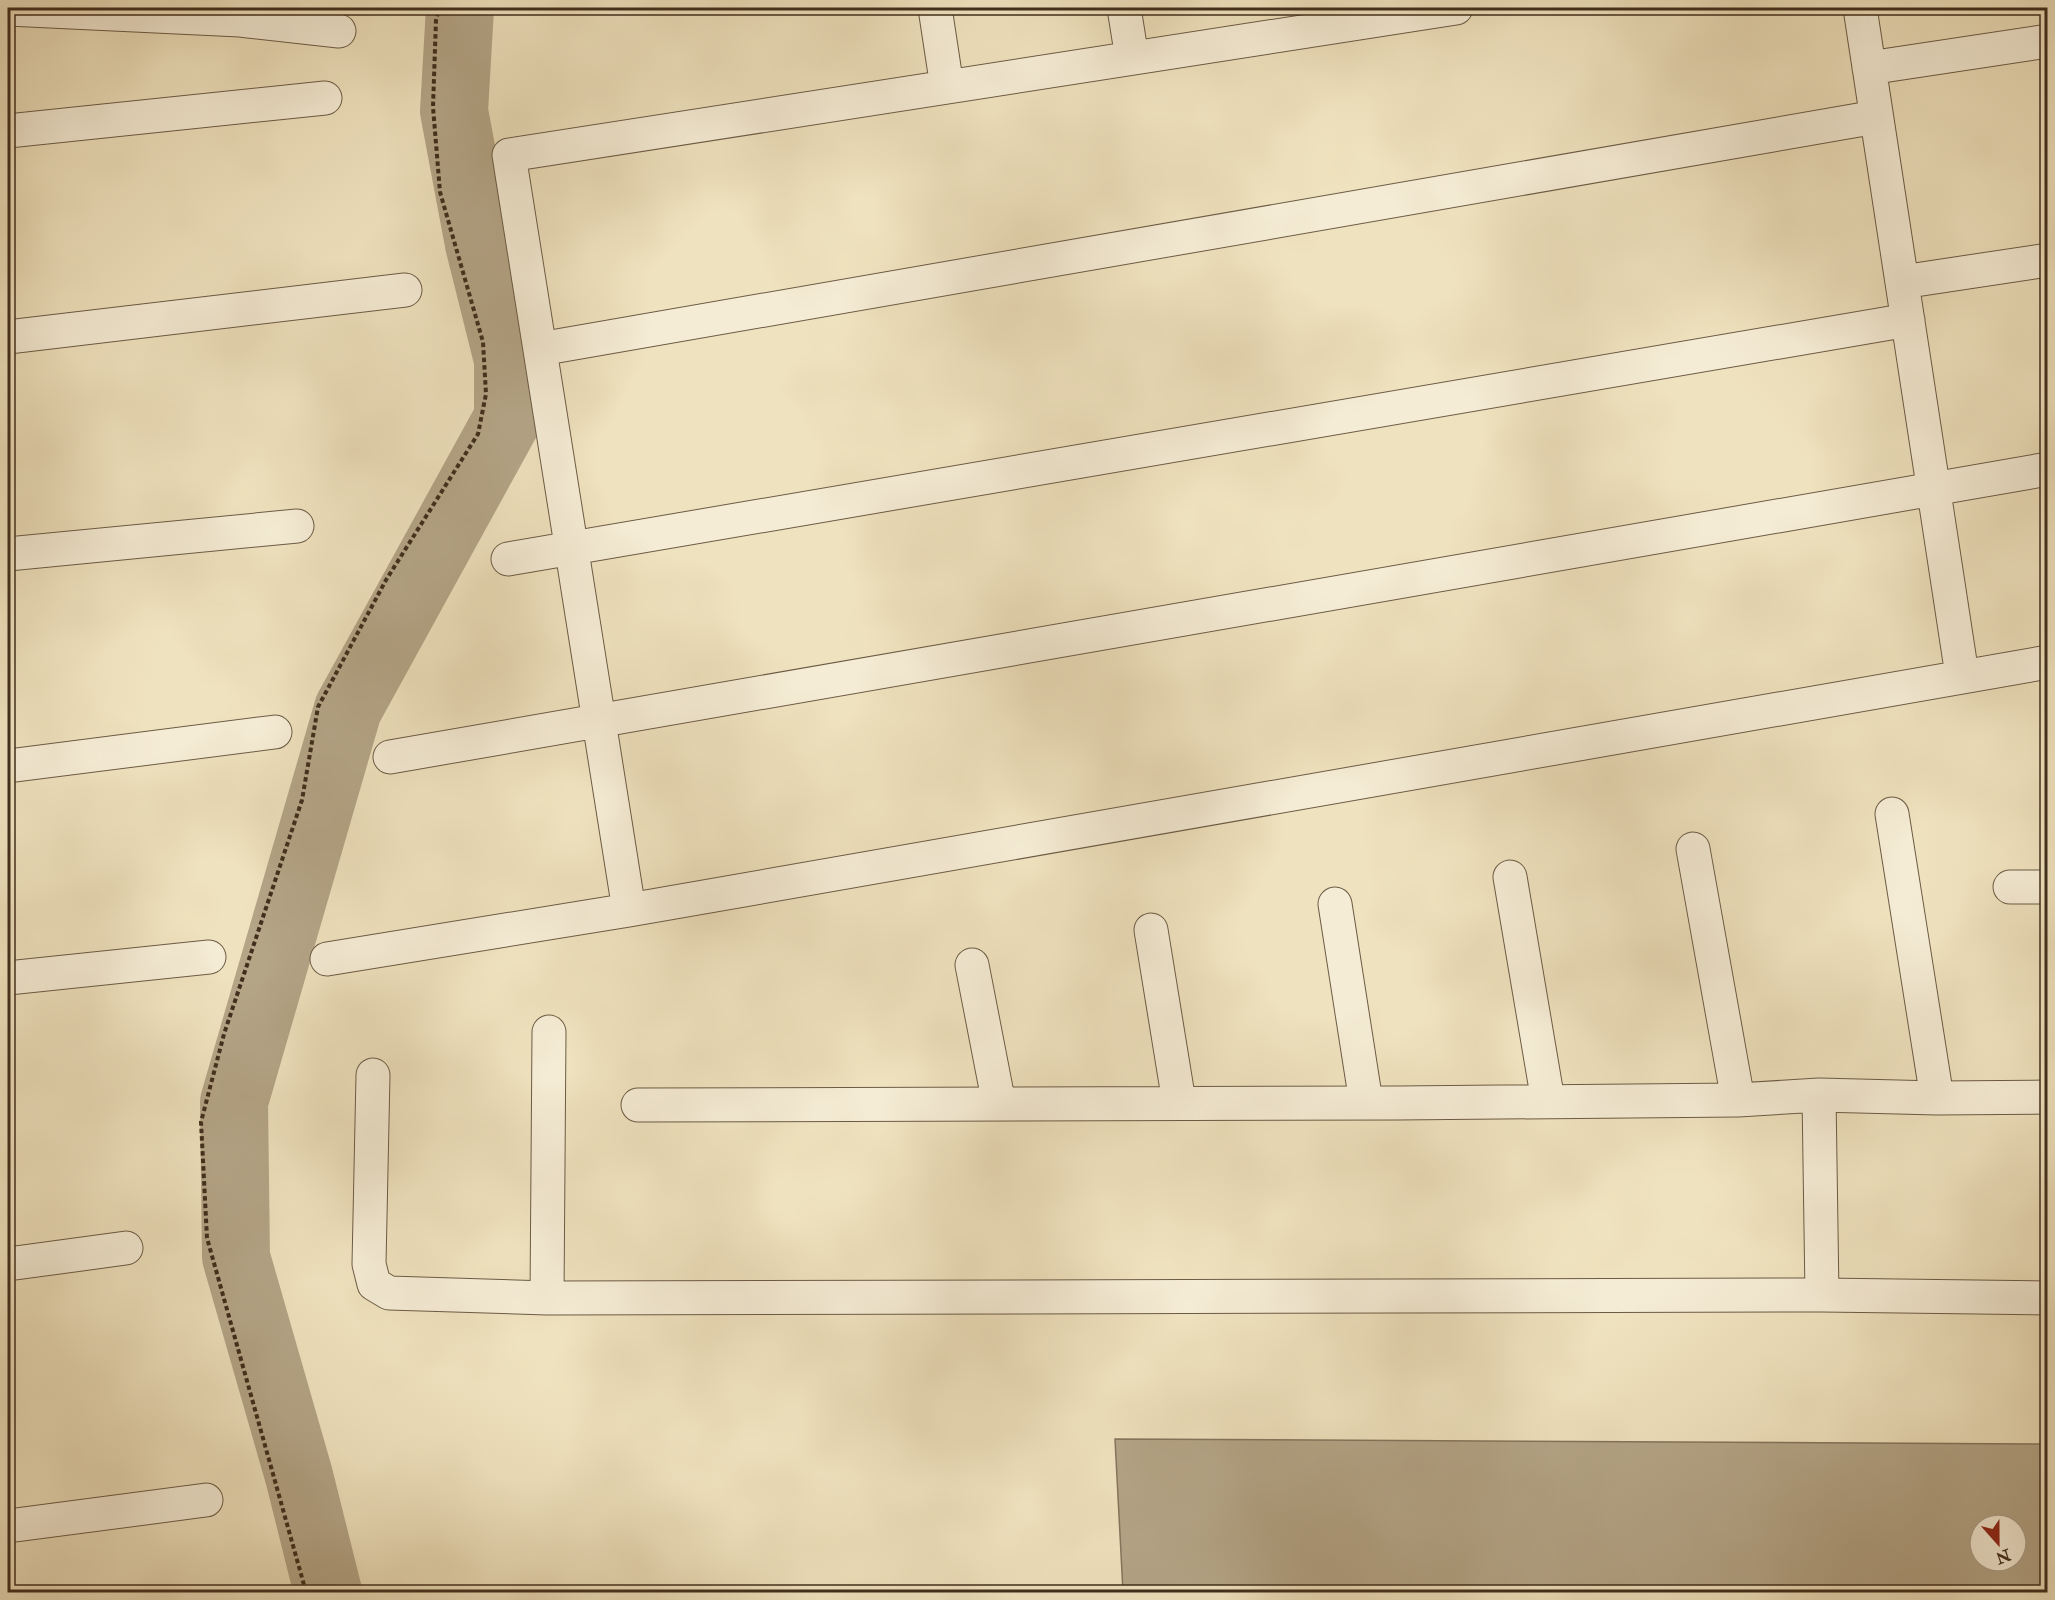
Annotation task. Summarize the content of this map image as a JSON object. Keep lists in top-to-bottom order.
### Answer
{
  "north": "bottom"
}
